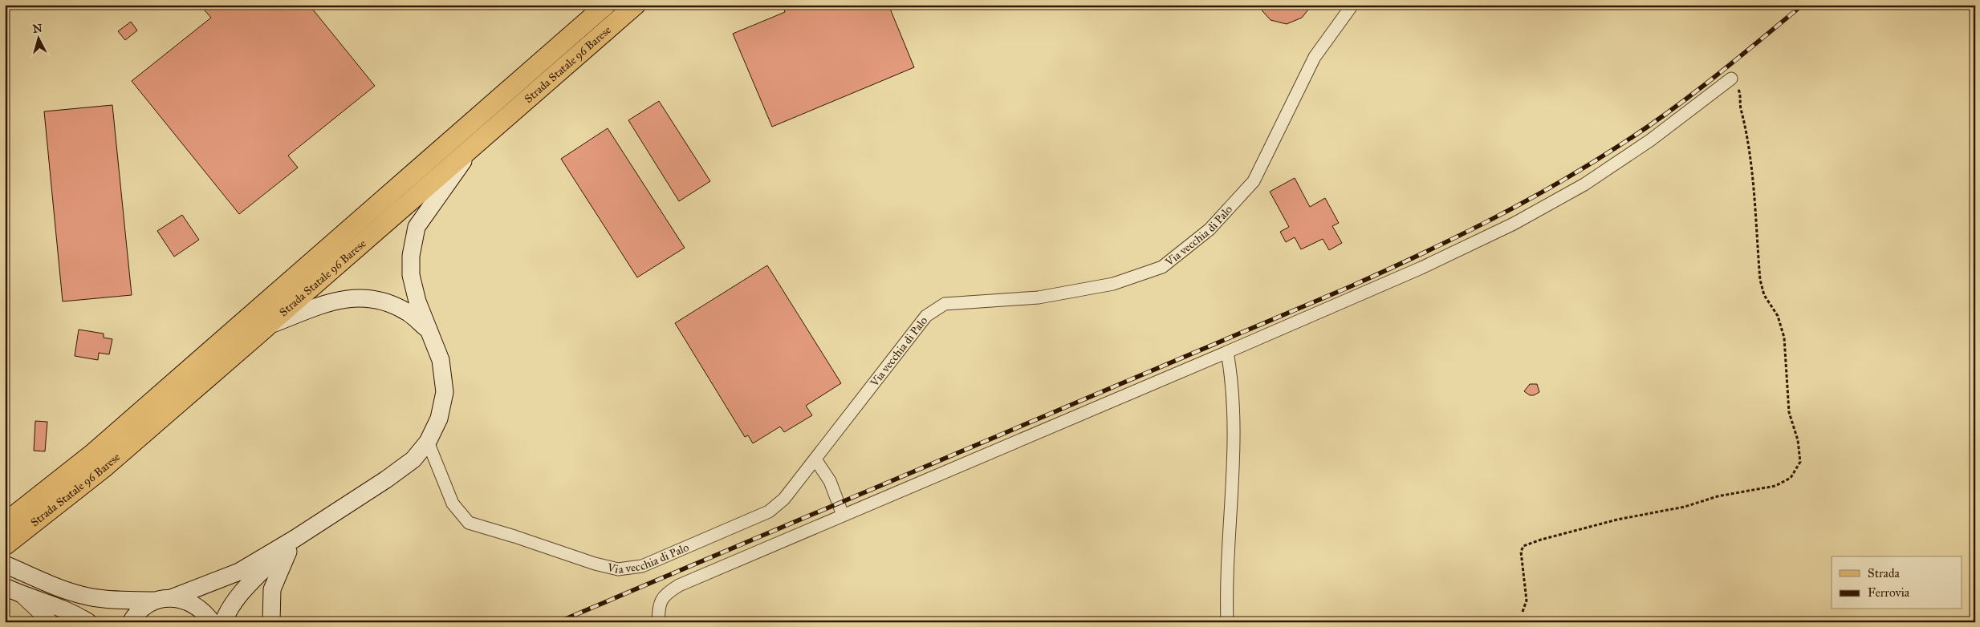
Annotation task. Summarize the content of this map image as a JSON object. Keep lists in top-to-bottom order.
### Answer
{
  "streets": {
    "highway": ["Strada Statale 96 Barese"],
    "street": ["Via vecchia di Palo"]
  },
  "legend": ["Strada", "Ferrovia"],
  "north": "top"
}
